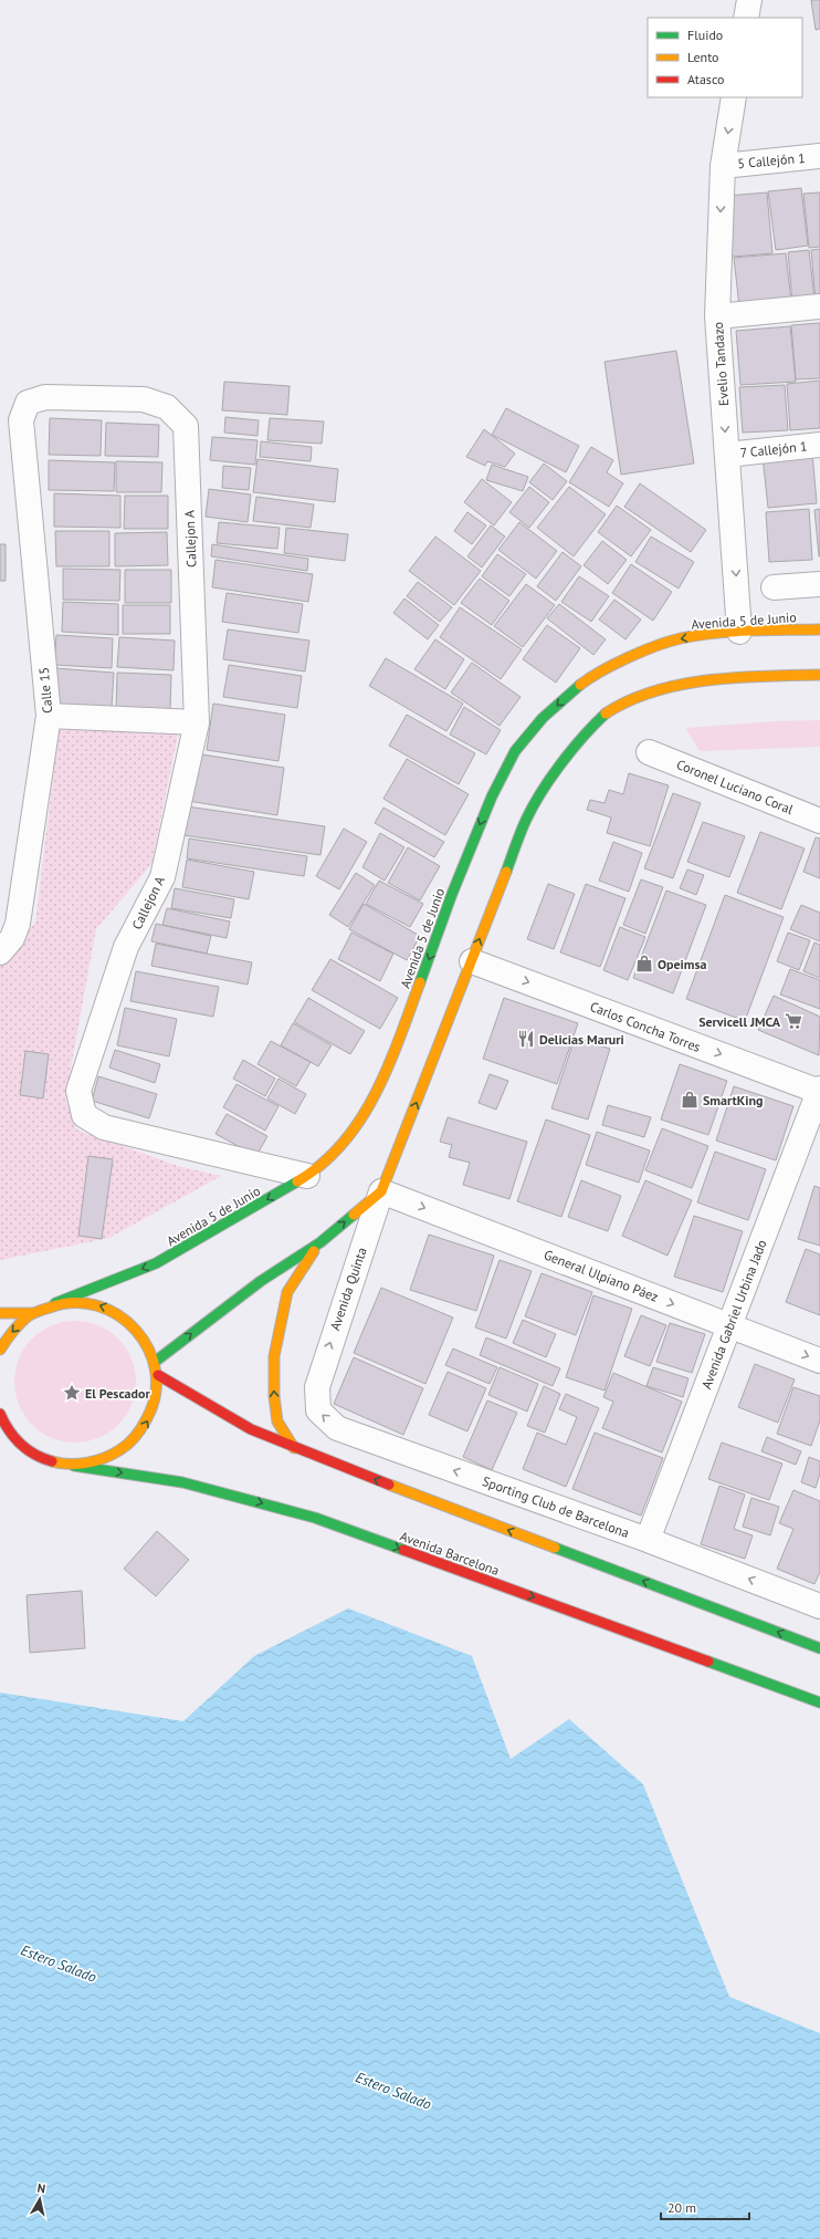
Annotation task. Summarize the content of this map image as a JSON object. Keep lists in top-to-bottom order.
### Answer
{
  "streets": {
    "main road": ["Avenida 5 de Junio", "Avenida Barcelona"],
    "street": [
      "5 Callejón 1",
      "Evelio Tandazo",
      "7 Callejón 1",
      "Callejon A",
      "Calle 15",
      "Coronel Luciano Coral",
      "Carlos Concha Torres",
      "General Ulpiano Páez",
      "Avenida Quinta",
      "Avenida Gabriel Urbina Jado",
      "Sporting Club de Barcelona"
    ]
  },
  "crossings": [
    ["5 Callejón 1", "Evelio Tandazo"],
    ["Evelio Tandazo", "7 Callejón 1"],
    ["Evelio Tandazo", "Avenida 5 de Junio"],
    ["Callejon A", "Avenida 5 de Junio"],
    ["Callejon A", "Calle 15"],
    ["Carlos Concha Torres", "Avenida Gabriel Urbina Jado"],
    ["General Ulpiano Páez", "Avenida Quinta"],
    ["General Ulpiano Páez", "Avenida Gabriel Urbina Jado"],
    ["Avenida Quinta", "Sporting Club de Barcelona"],
    ["Avenida Gabriel Urbina Jado", "Sporting Club de Barcelona"]
  ],
  "one_way": [
    "Evelio Tandazo",
    "Carlos Concha Torres",
    "General Ulpiano Páez",
    "Avenida Quinta",
    "Sporting Club de Barcelona"
  ],
  "water": ["Estero Salado"],
  "places": {
    "shop": ["Opeimsa", "SmartKing"],
    "supermarket": ["Servicell JMCA"],
    "restaurant": ["Delicias Maruri"],
    "place": ["El Pescador"]
  },
  "legend": ["Fluido", "Lento", "Atasco"],
  "scale_bar": "20 m",
  "north": "top"
}
